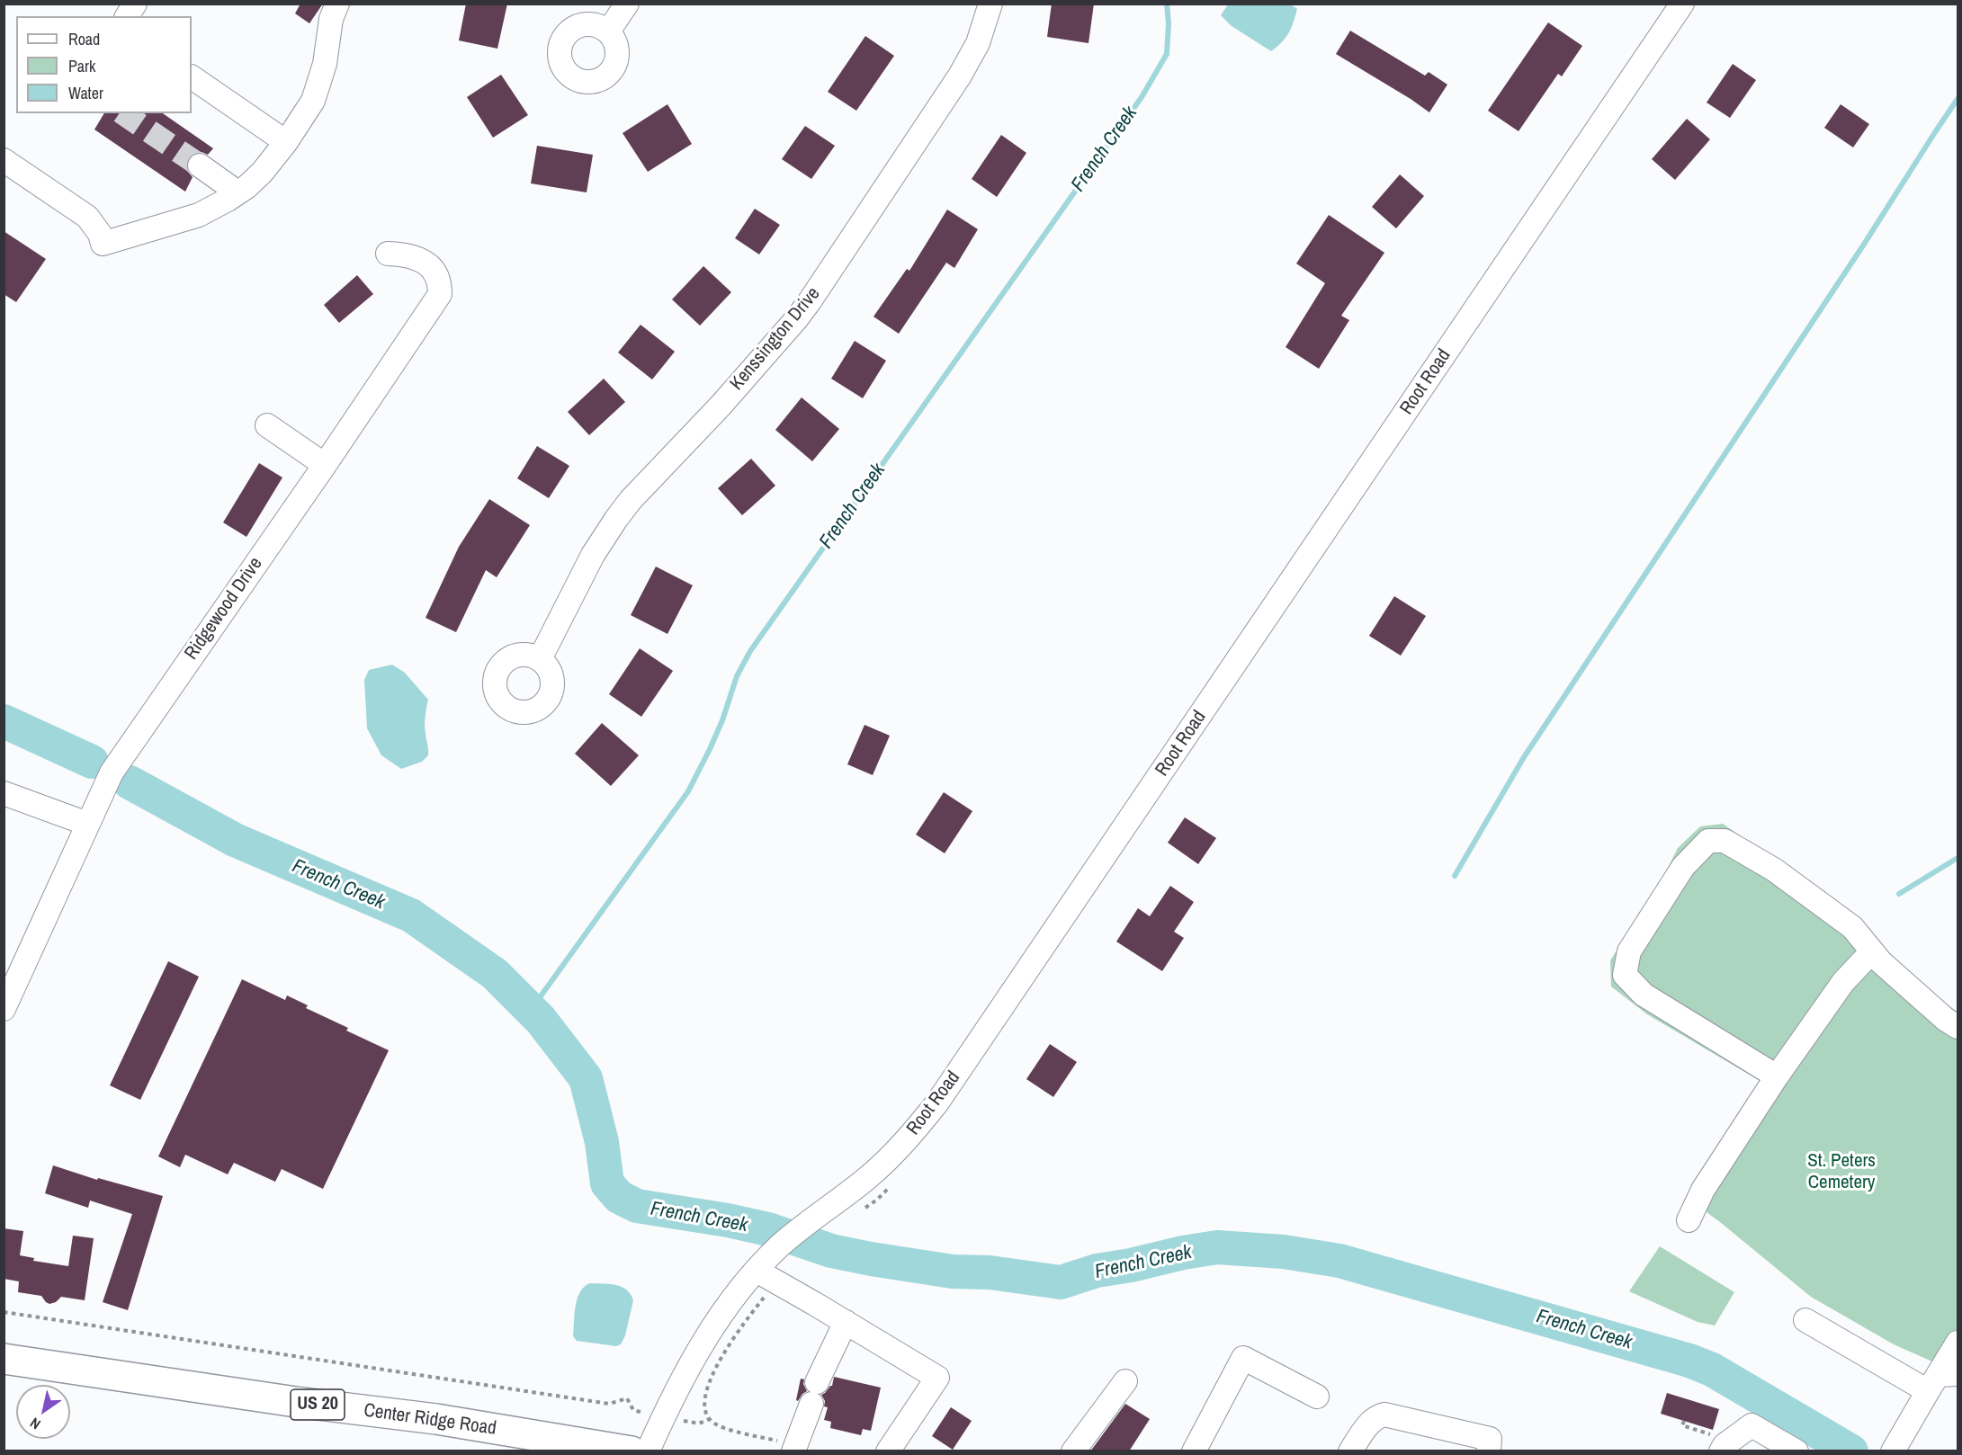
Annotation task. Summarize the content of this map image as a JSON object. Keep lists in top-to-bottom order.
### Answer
{
  "streets": {
    "main road": ["US 20", "Center Ridge Road"],
    "street": ["Kenssington Drive", "Root Road", "Ridgewood Drive"]
  },
  "water": ["French Creek"],
  "parks": ["St. Peters Cemetery"],
  "legend": ["Road", "Park", "Water"],
  "north": "bottom left"
}
